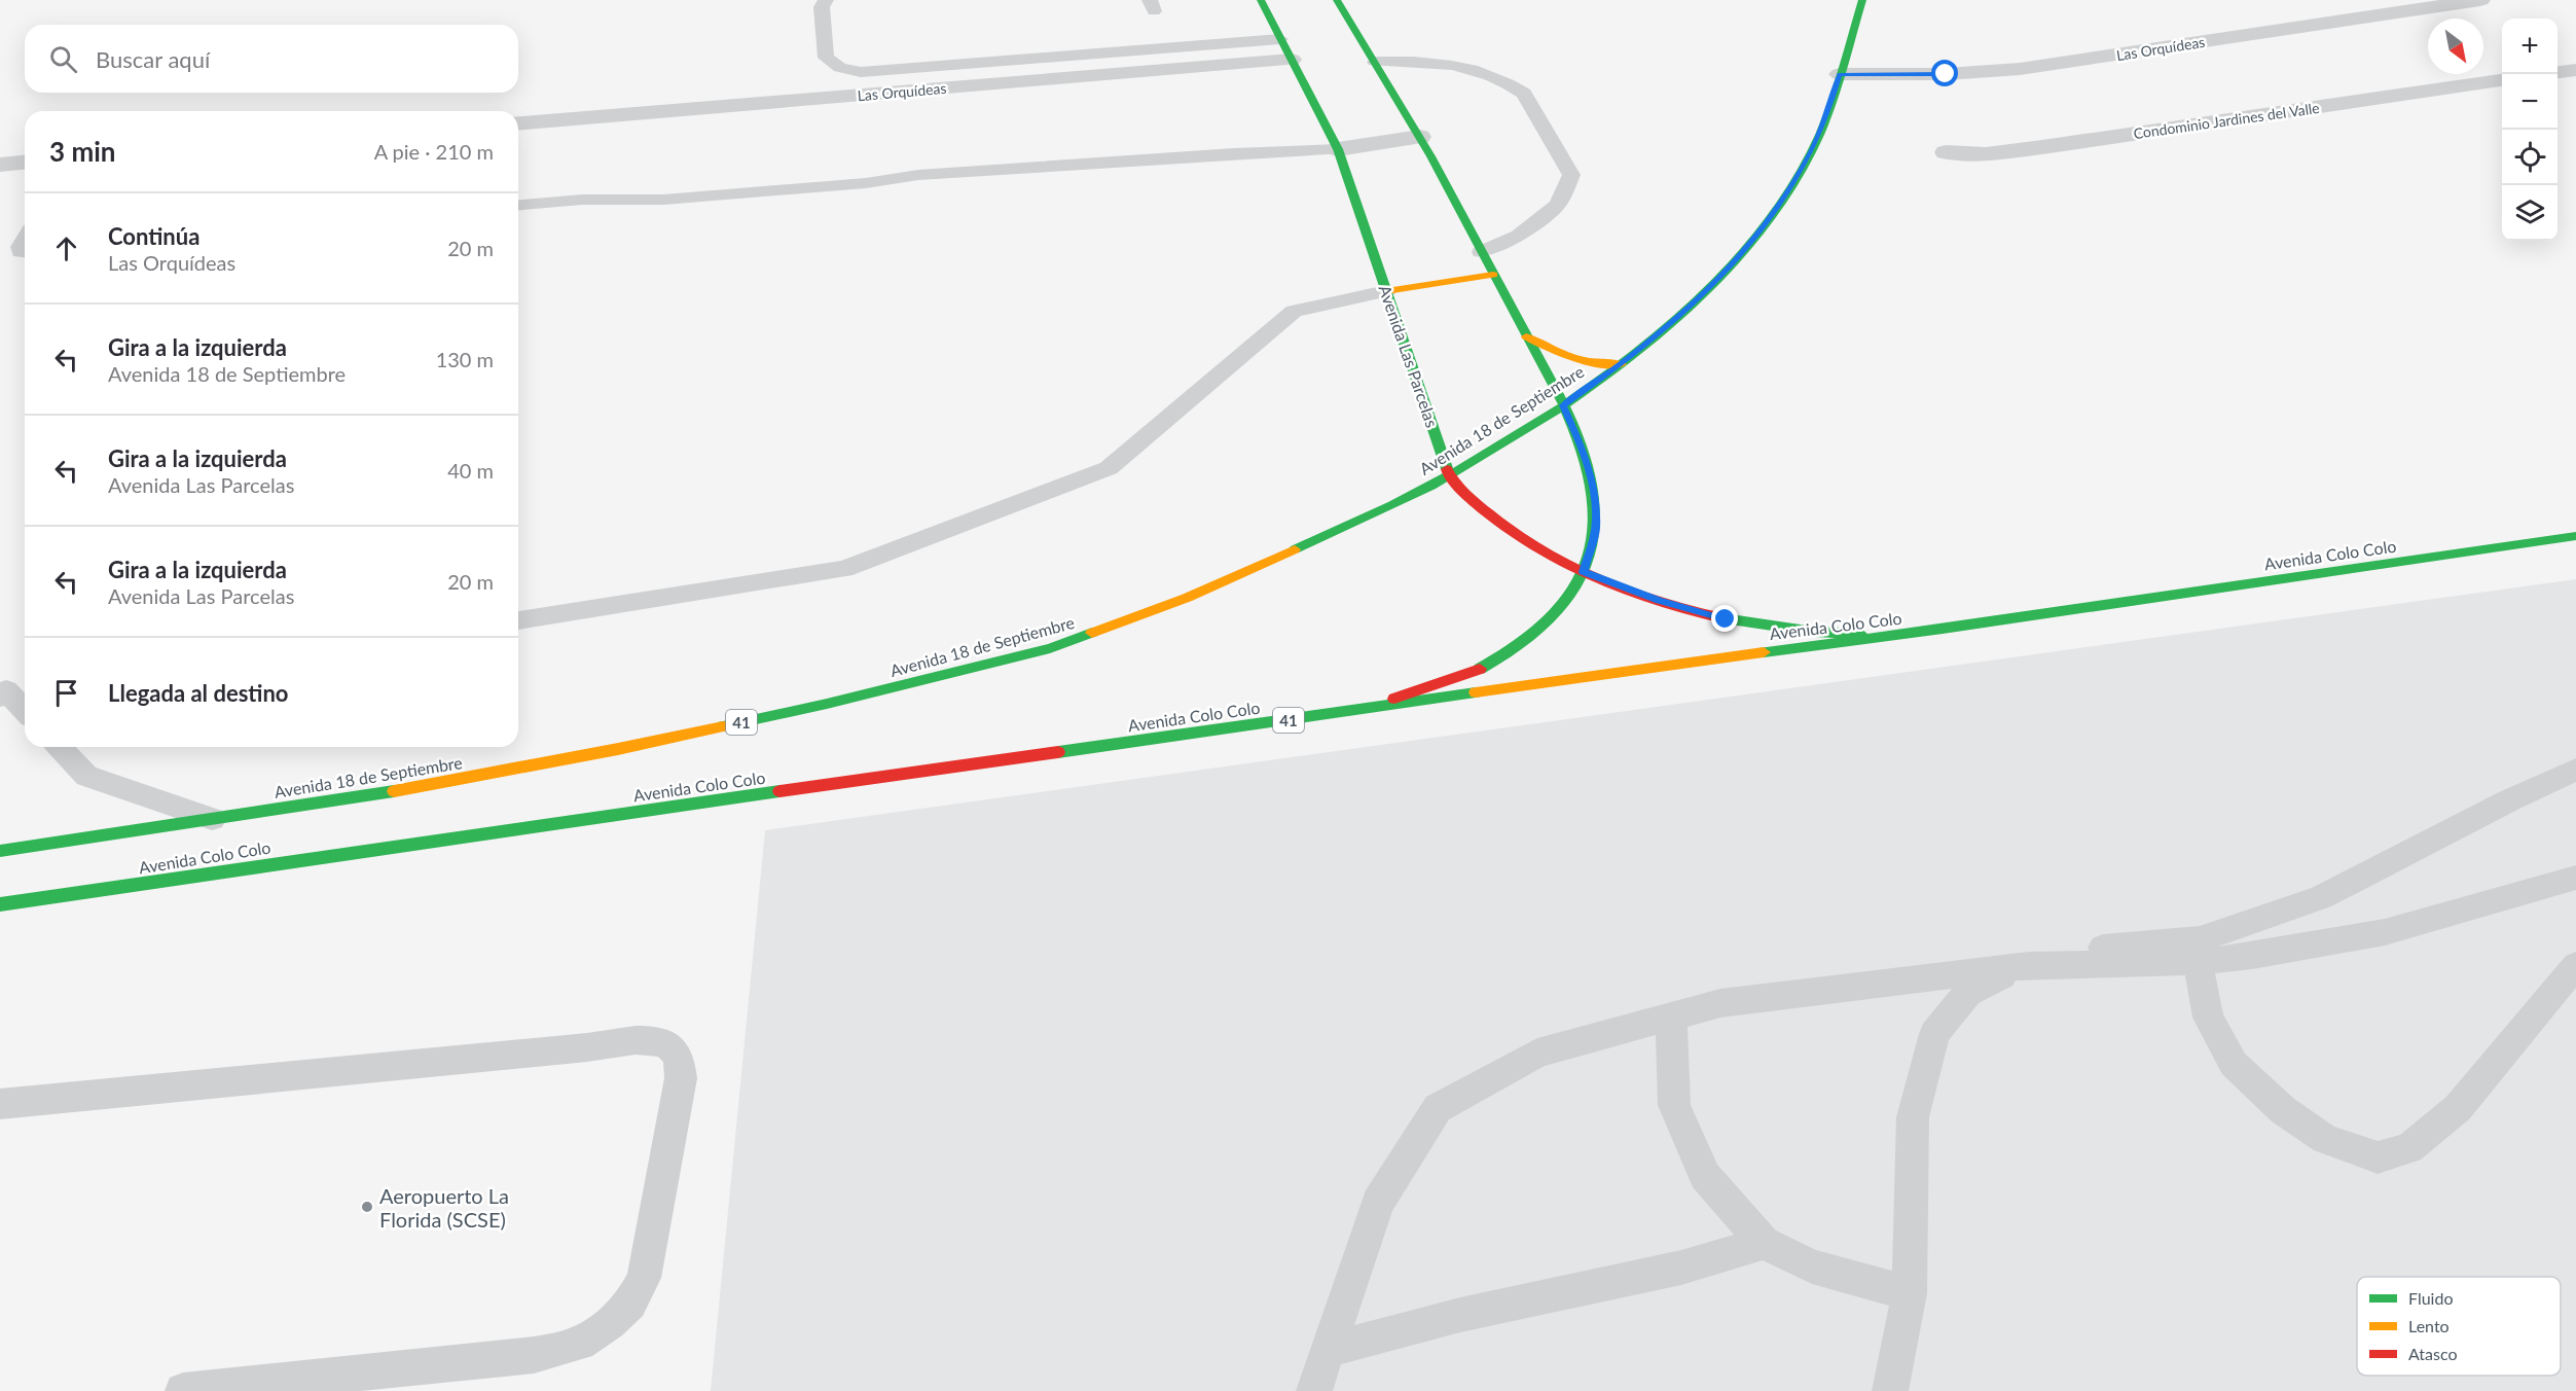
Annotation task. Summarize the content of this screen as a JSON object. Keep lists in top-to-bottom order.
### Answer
{
  "streets": {
    "main road": [
      "Avenida Las Parcelas",
      "Avenida 18 de Septiembre",
      "Avenida Colo Colo",
      "41"
    ],
    "street": ["Las Orquídeas", "Condominio Jardines del Valle"]
  },
  "crossings": [
    ["Las Orquídeas", "Avenida Las Parcelas"],
    ["Las Orquídeas", "Avenida 18 de Septiembre"],
    ["Avenida Las Parcelas", "Avenida 18 de Septiembre"],
    ["Avenida Las Parcelas", "Avenida Colo Colo"]
  ],
  "places": ["Aeropuerto La Florida (SCSE)"],
  "legend": ["Fluido", "Lento", "Atasco"],
  "north": "bottom right",
  "page": {
    "map_buttons": ["+", "−"],
    "search": "Buscar aquí",
    "heading": ["3 min", "A pie · 210 m"],
    "list": [
      ["Continúa", "Las Orquídeas", "20 m"],
      ["Gira a la izquierda", "Avenida 18 de Septiembre", "130 m"],
      ["Gira a la izquierda", "Avenida Las Parcelas", "40 m"],
      ["Gira a la izquierda", "Avenida Las Parcelas", "20 m"],
      "Llegada al destino"
    ]
  }
}
